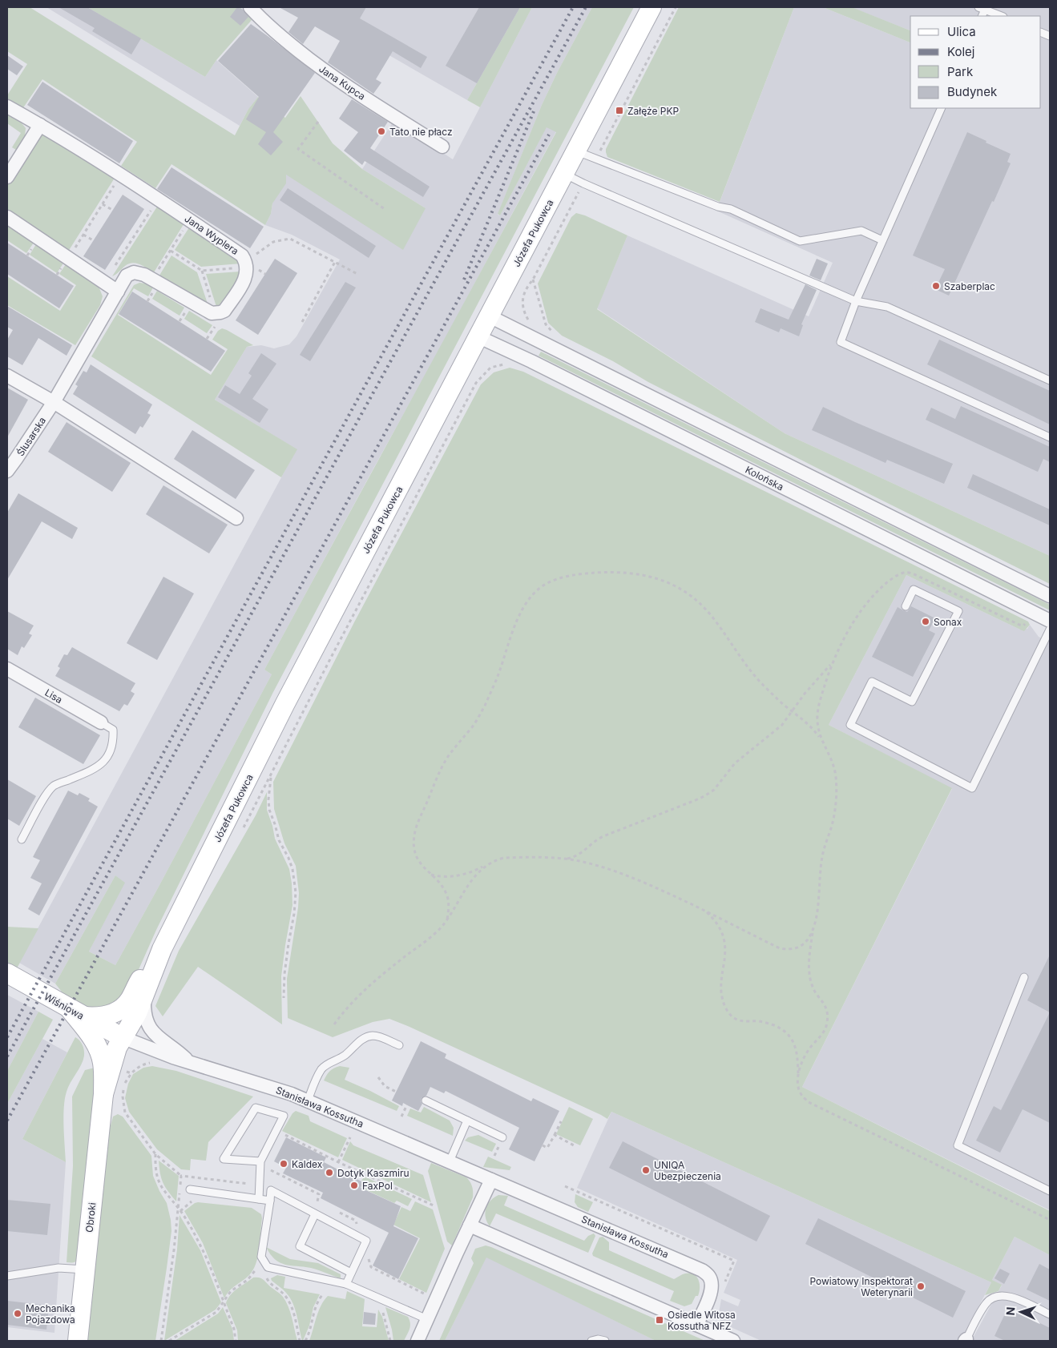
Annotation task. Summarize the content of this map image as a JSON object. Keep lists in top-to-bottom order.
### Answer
{
  "streets": {
    "street": [
      "Jana Kupca",
      "Józefa Pukowca",
      "Jana Wyplera",
      "Ślusarska",
      "Kolońska",
      "Lisa",
      "Wiśniowa",
      "Stanisława Kossutha",
      "Obroki"
    ]
  },
  "crossings": [
    ["Józefa Pukowca", "Kolońska"],
    ["Józefa Pukowca", "Wiśniowa"],
    ["Józefa Pukowca", "Stanisława Kossutha"],
    ["Józefa Pukowca", "Obroki"],
    ["Wiśniowa", "Stanisława Kossutha"],
    ["Wiśniowa", "Obroki"],
    ["Stanisława Kossutha", "Obroki"]
  ],
  "places": {
    "transit": ["Załęże PKP", "Osiedle Witosa Kossutha NFZ"],
    "other": [
      "Tato nie płacz",
      "Szaberplac",
      "Sonax",
      "Kaldex",
      "UNIQA Ubezpieczenia",
      "Dotyk Kaszmiru",
      "FaxPol",
      "Powiatowy Inspektorat Weterynarii",
      "Mechanika Pojazdowa"
    ]
  },
  "legend": [
    "Ulica",
    "Kolej",
    "Park",
    "Budynek"
  ],
  "north": "left"
}
